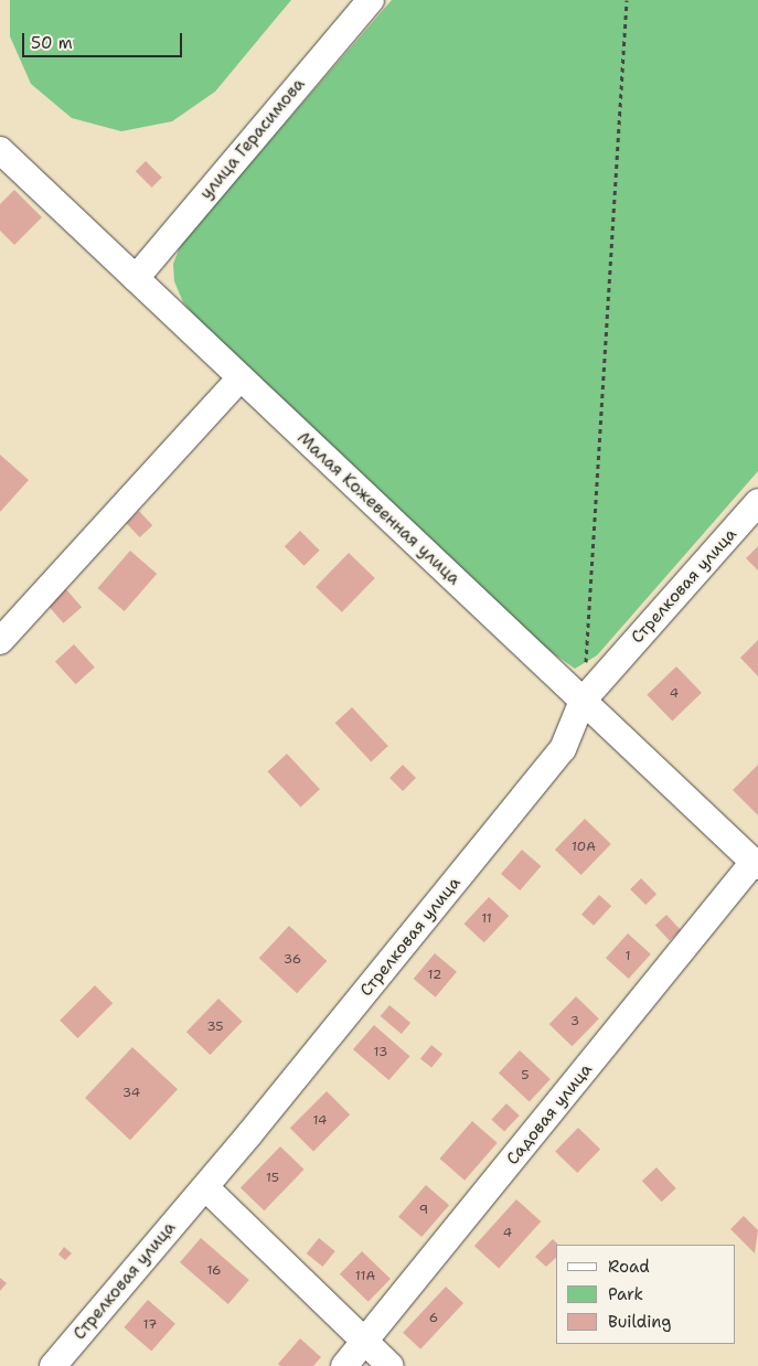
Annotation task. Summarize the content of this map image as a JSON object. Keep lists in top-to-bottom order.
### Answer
{
  "streets": {
    "street": [
      "улица Герасимова",
      "Малая Кожевенная улица",
      "Стрелковая улица",
      "Садовая улица"
    ]
  },
  "crossings": [
    ["улица Герасимова", "Малая Кожевенная улица"],
    ["Малая Кожевенная улица", "Стрелковая улица"],
    ["Малая Кожевенная улица", "Садовая улица"]
  ],
  "house_numbers": [
    "4",
    "10А",
    "11",
    "1",
    "36",
    "12",
    "3",
    "35",
    "13",
    "5",
    "34",
    "14",
    "15",
    "9",
    "4",
    "16",
    "11А",
    "6",
    "17"
  ],
  "legend": ["Road", "Park", "Building"],
  "scale_bar": "50 m"
}
